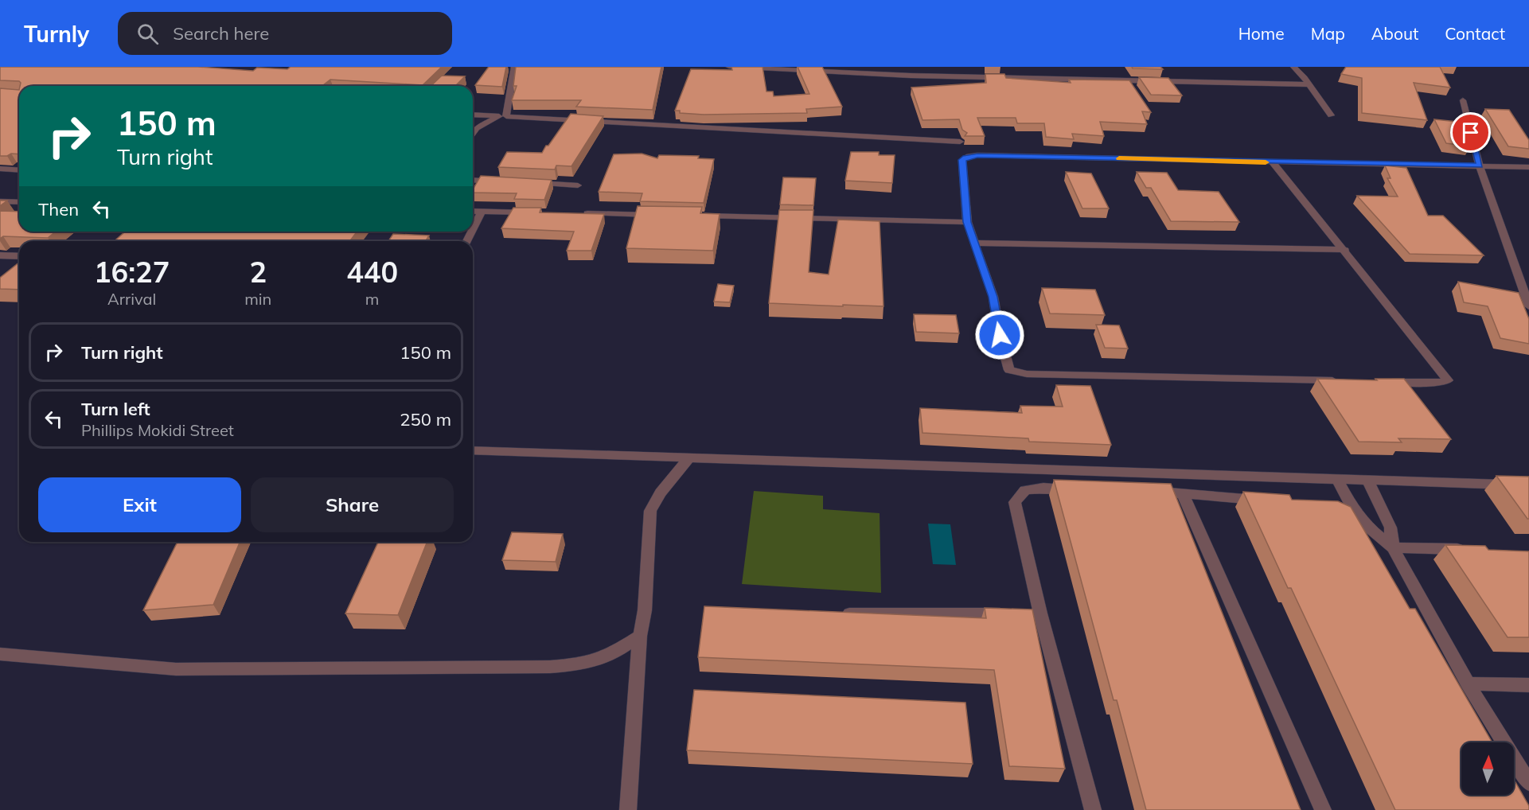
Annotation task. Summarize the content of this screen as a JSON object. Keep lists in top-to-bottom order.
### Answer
{
  "north": "top",
  "page": {
    "header": "Turnly",
    "search": "Search here",
    "nav": [
      "Home",
      "Map",
      "About",
      "Contact"
    ],
    "turn": ["150 m", "Turn right"],
    "then": "Then",
    "eta": [
      "16:27",
      "Arrival",
      "2",
      "min",
      "440",
      "m"
    ],
    "list": [
      {
        "name": "Turn right",
        "value": "150 m"
      },
      {
        "name": "Turn left",
        "note": "Phillips Mokidi Street",
        "value": "250 m"
      }
    ],
    "buttons": ["Exit", "Share"]
  }
}
